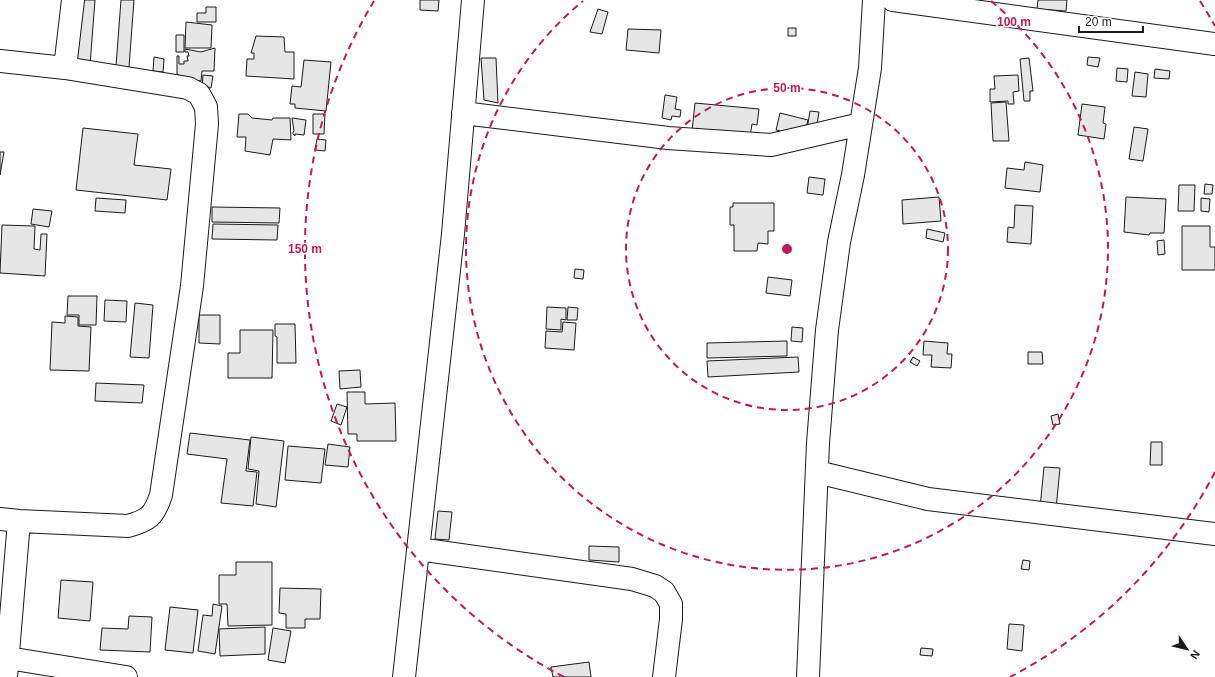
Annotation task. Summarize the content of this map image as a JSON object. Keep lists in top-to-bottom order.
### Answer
{
  "scale_bar": "20 m",
  "north": "bottom right",
  "rings": ["100 m", "50 m", "150 m"]
}
